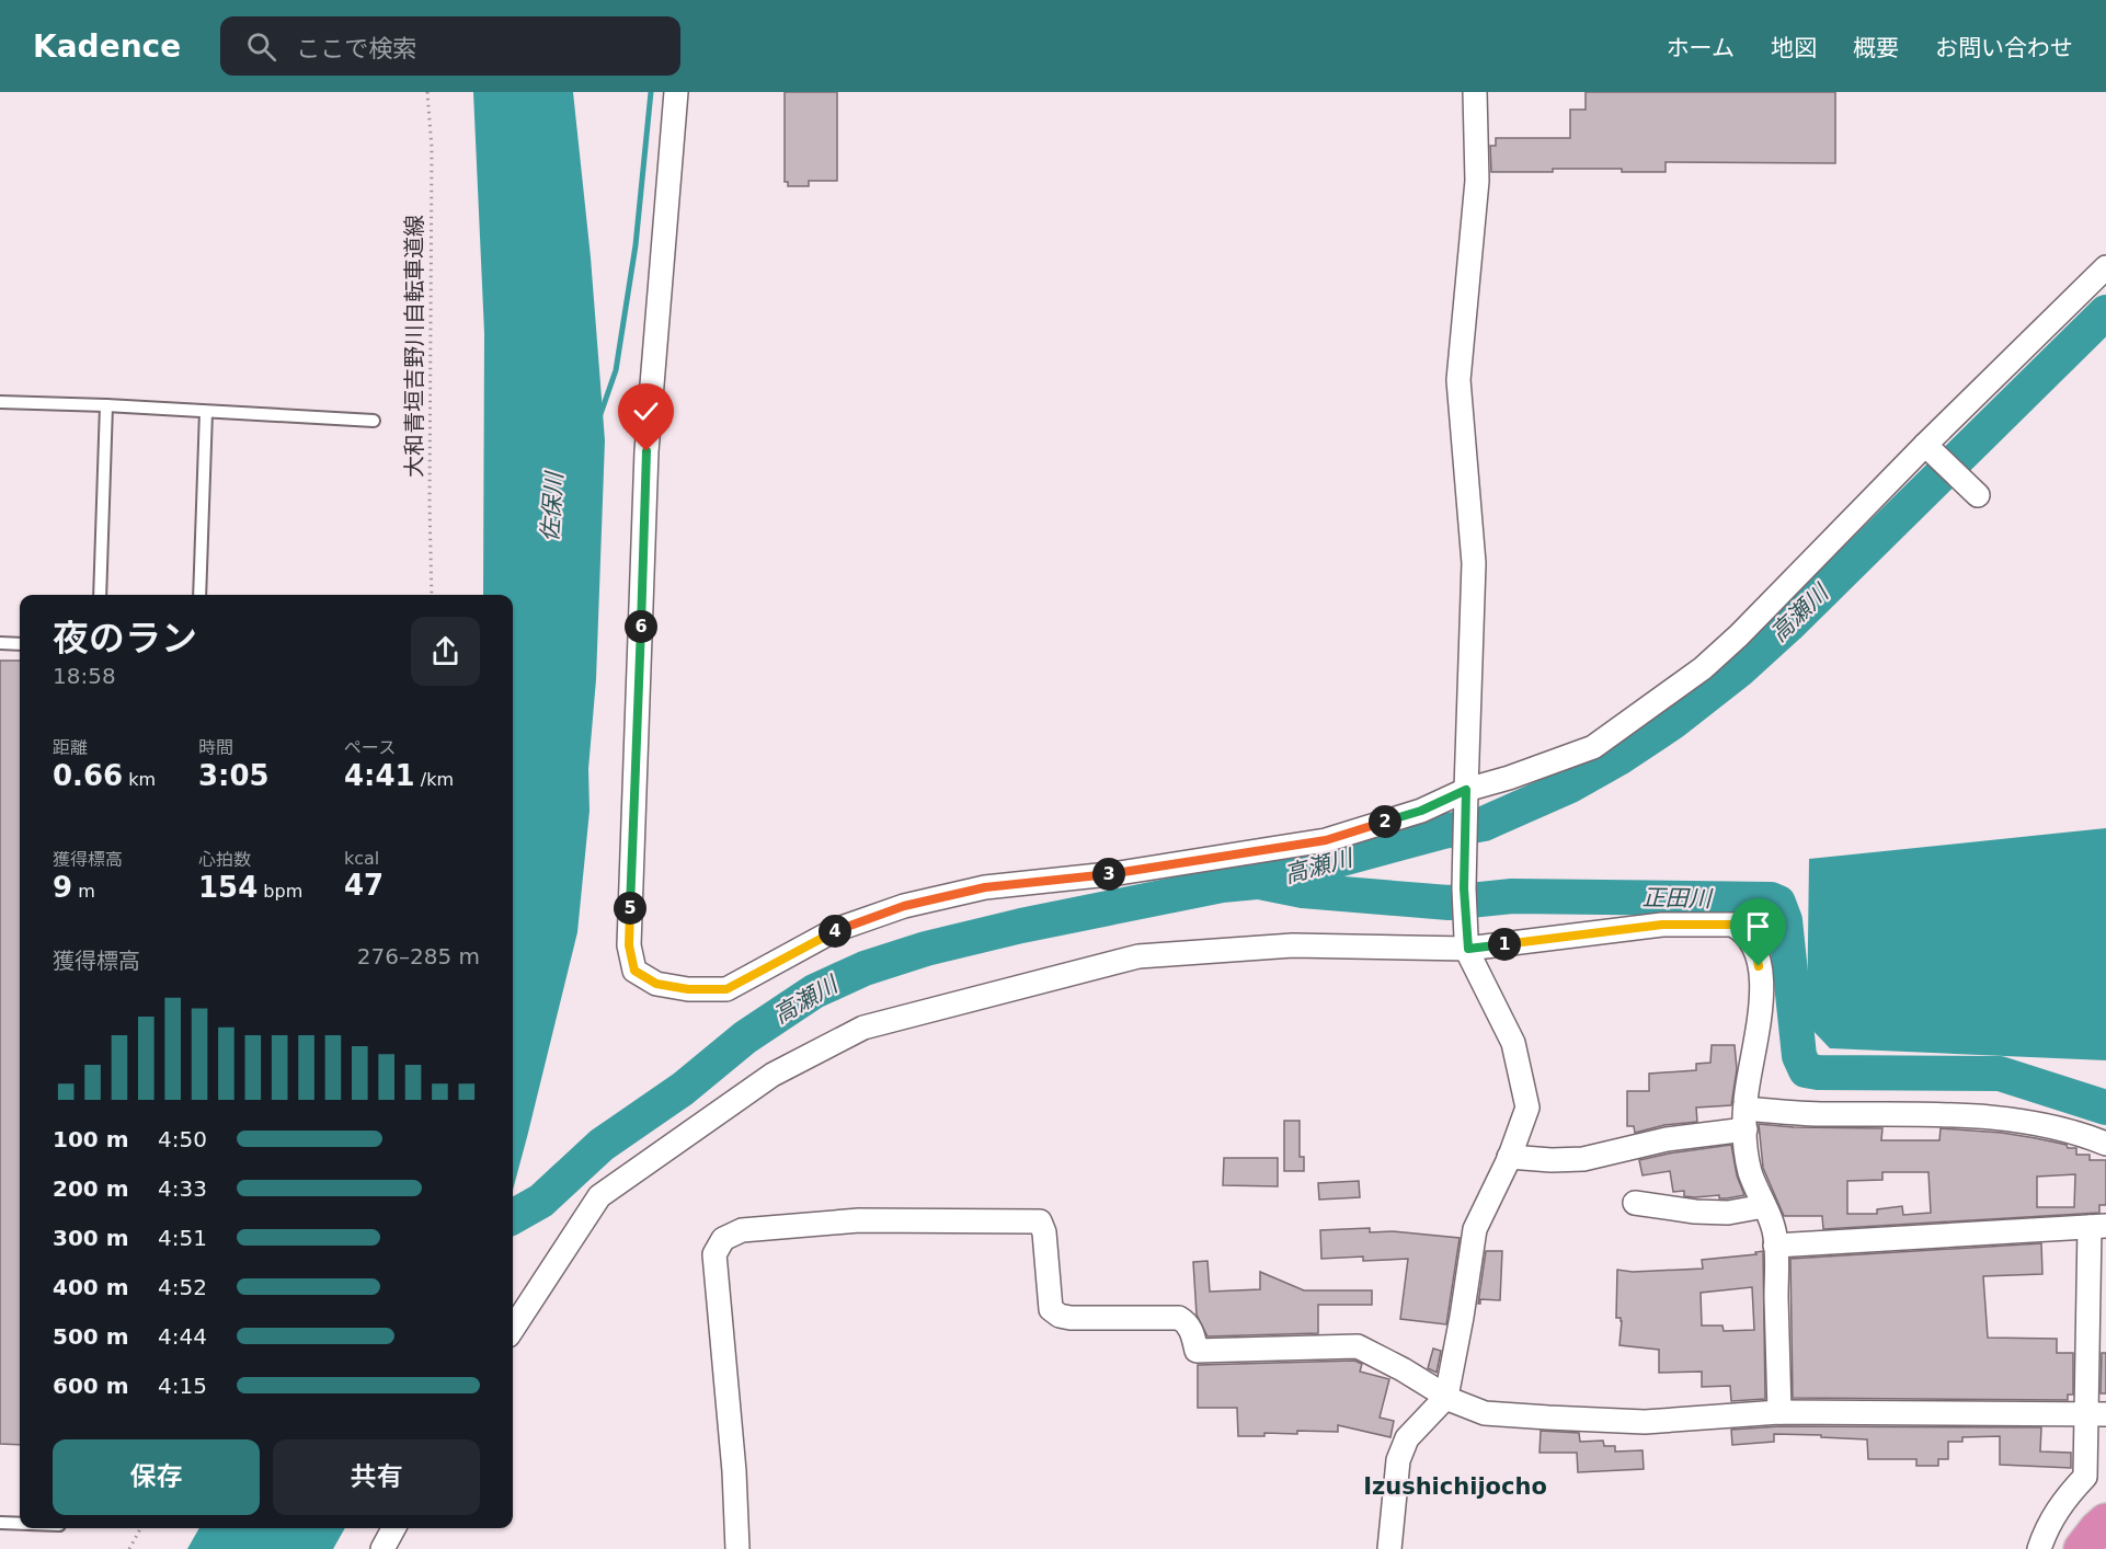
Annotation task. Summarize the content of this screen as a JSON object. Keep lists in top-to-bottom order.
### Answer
{
  "streets": {
    "path": ["大和青垣吉野川自転車道線"]
  },
  "districts": ["Izushichijocho"],
  "water": ["佐保川", "高瀬川", "正田川"],
  "page": {
    "header": "Kadence",
    "search": "ここで検索",
    "nav": [
      "ホーム",
      "地図",
      "概要",
      "お問い合わせ"
    ],
    "heading": ["夜のラン", "18:58"],
    "pins": [
      "6",
      "2",
      "3",
      "5",
      "4",
      "1"
    ],
    "stats": [
      ["距離", "0.66 km"],
      ["時間", "3:05"],
      ["ペース", "4:41 /km"],
      ["獲得標高", "9 m"],
      ["心拍数", "154 bpm"],
      ["kcal", "47"]
    ],
    "chart": ["獲得標高", "276–285 m"],
    "list": [
      {
        "name": "100 m",
        "note": "4:50"
      },
      {
        "name": "200 m",
        "note": "4:33"
      },
      {
        "name": "300 m",
        "note": "4:51"
      },
      {
        "name": "400 m",
        "note": "4:52"
      },
      {
        "name": "500 m",
        "note": "4:44"
      },
      {
        "name": "600 m",
        "note": "4:15"
      }
    ],
    "buttons": ["保存", "共有"]
  }
}
